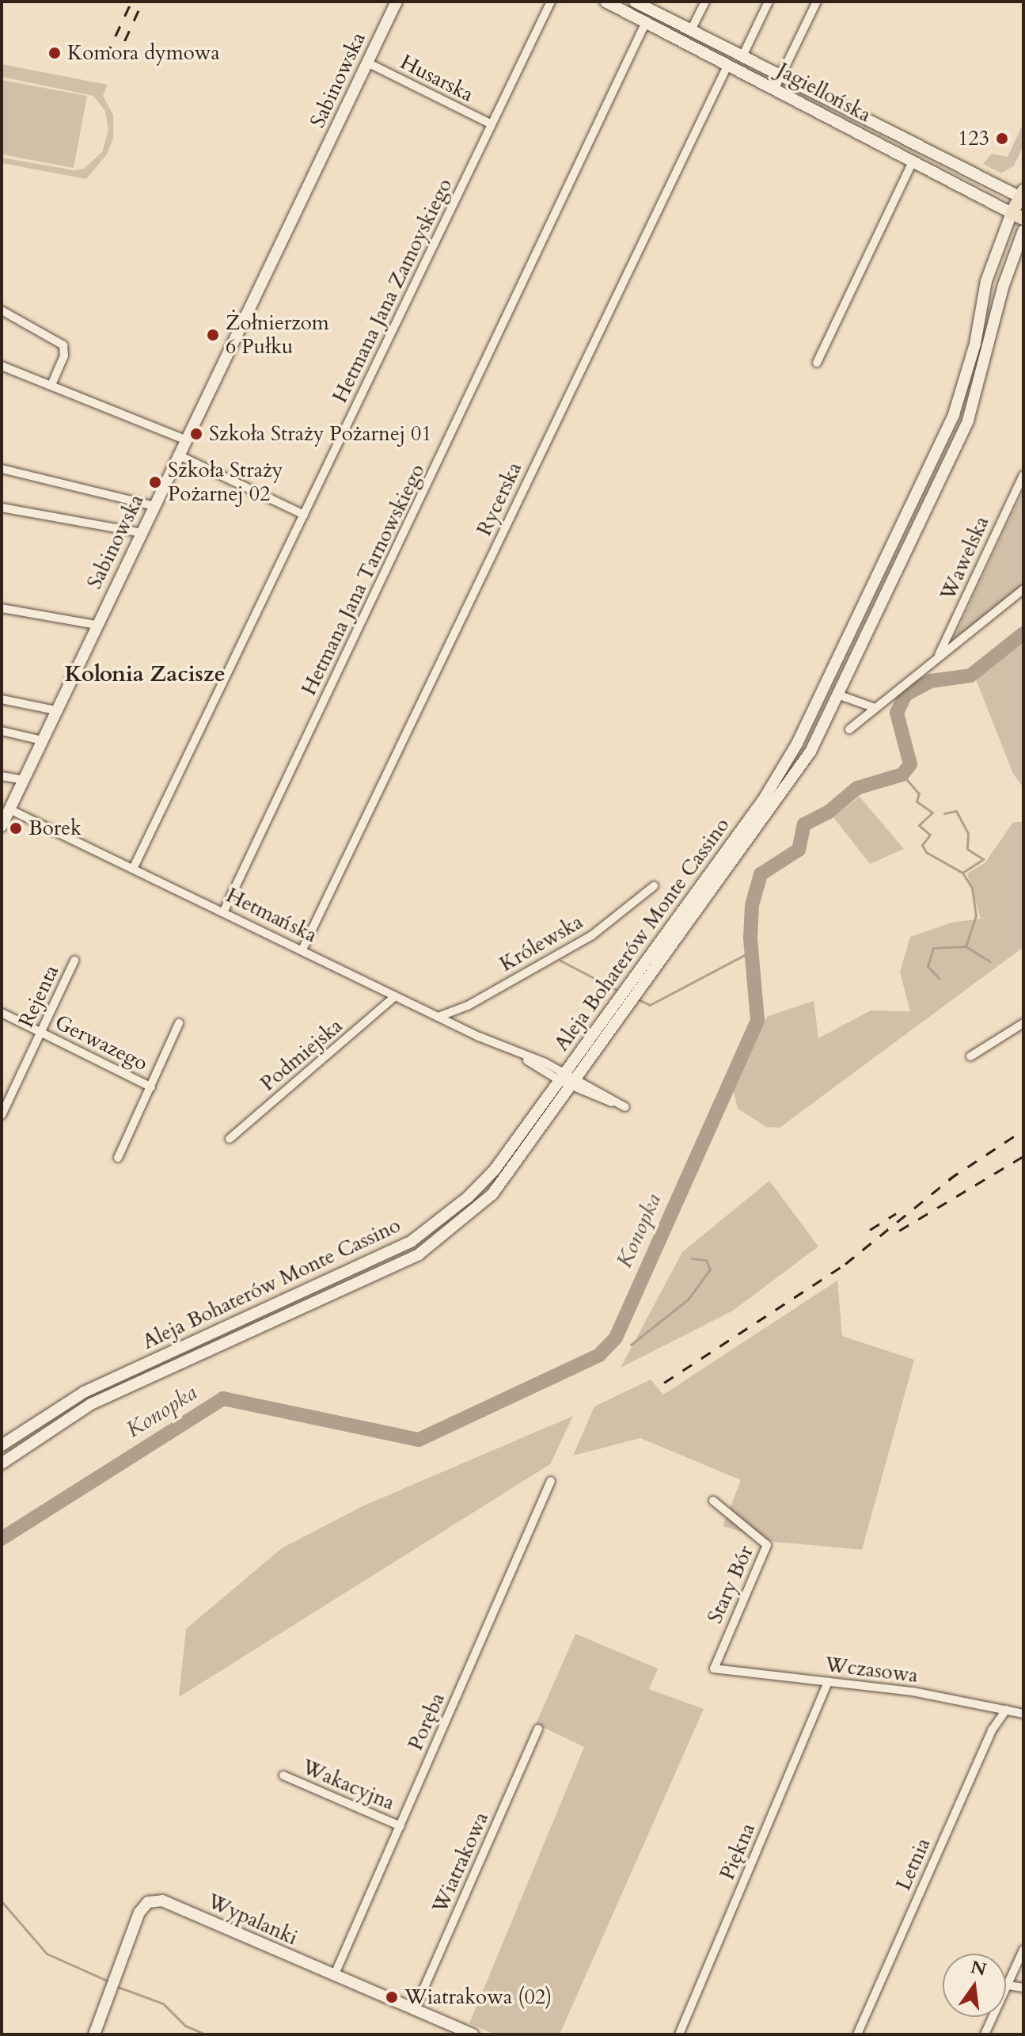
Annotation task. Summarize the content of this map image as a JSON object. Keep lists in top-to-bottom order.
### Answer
{
  "streets": {
    "main road": [
      "Sabinowska",
      "Jagiellońska",
      "Aleja Bohaterów Monte Cassino",
      "Wypalanki"
    ],
    "street": [
      "Husarska",
      "Hetmana Jana Zamoyskiego",
      "Rycerska",
      "Wawelska",
      "Hetmana Jana Tarnowskiego",
      "Hetmańska",
      "Królewska",
      "Rejenta",
      "Gerwazego",
      "Podmiejska",
      "Stary Bór",
      "Wczasowa",
      "Poręba",
      "Wakacyjna",
      "Piękna",
      "Wiatrakowa",
      "Letnia"
    ]
  },
  "crossings": [
    ["Husarska", "Sabinowska"],
    ["Husarska", "Hetmana Jana Zamoyskiego"],
    ["Sabinowska", "Hetmańska"],
    ["Jagiellońska", "Rycerska"],
    ["Jagiellońska", "Hetmana Jana Tarnowskiego"],
    ["Jagiellońska", "Aleja Bohaterów Monte Cassino"],
    ["Hetmana Jana Zamoyskiego", "Hetmańska"],
    ["Rycerska", "Hetmańska"],
    ["Hetmana Jana Tarnowskiego", "Hetmańska"],
    ["Hetmańska", "Aleja Bohaterów Monte Cassino"],
    ["Hetmańska", "Królewska"],
    ["Hetmańska", "Podmiejska"],
    ["Rejenta", "Gerwazego"],
    ["Stary Bór", "Wczasowa"],
    ["Wczasowa", "Piękna"],
    ["Wczasowa", "Letnia"],
    ["Poręba", "Wakacyjna"],
    ["Poręba", "Wypalanki"],
    ["Wiatrakowa", "Wypalanki"]
  ],
  "districts": ["Kolonia Zacisze"],
  "water": ["Konopka"],
  "places": [
    "Komora dymowa",
    "123",
    "Żołnierzom 6 Pułku",
    "Szkoła Straży Pożarnej 01",
    "Szkoła Straży Pożarnej 02",
    "Borek",
    "Wiatrakowa (02)"
  ],
  "north": "top"
}
